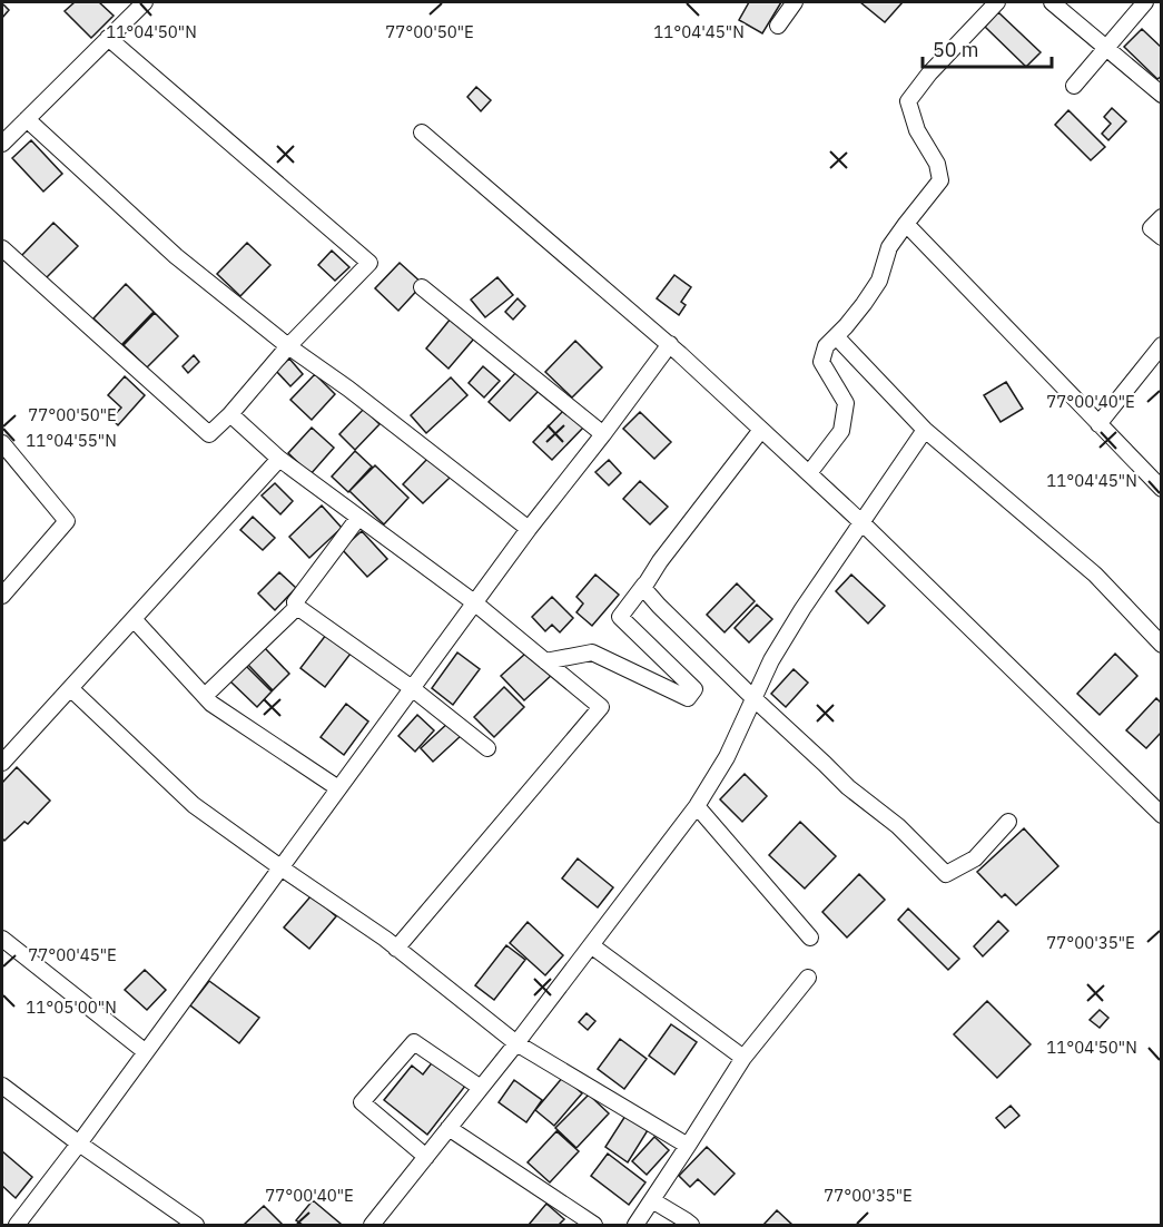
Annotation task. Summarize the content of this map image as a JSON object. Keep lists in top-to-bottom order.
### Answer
{
  "scale_bar": "50 m",
  "coordinates": [
    "77°00'50\"E",
    "11°04'50\"N",
    "11°04'45\"N",
    "77°00'40\"E",
    "11°04'55\"N",
    "77°00'35\"E",
    "77°00'45\"E",
    "11°05'00\"N"
  ]
}
